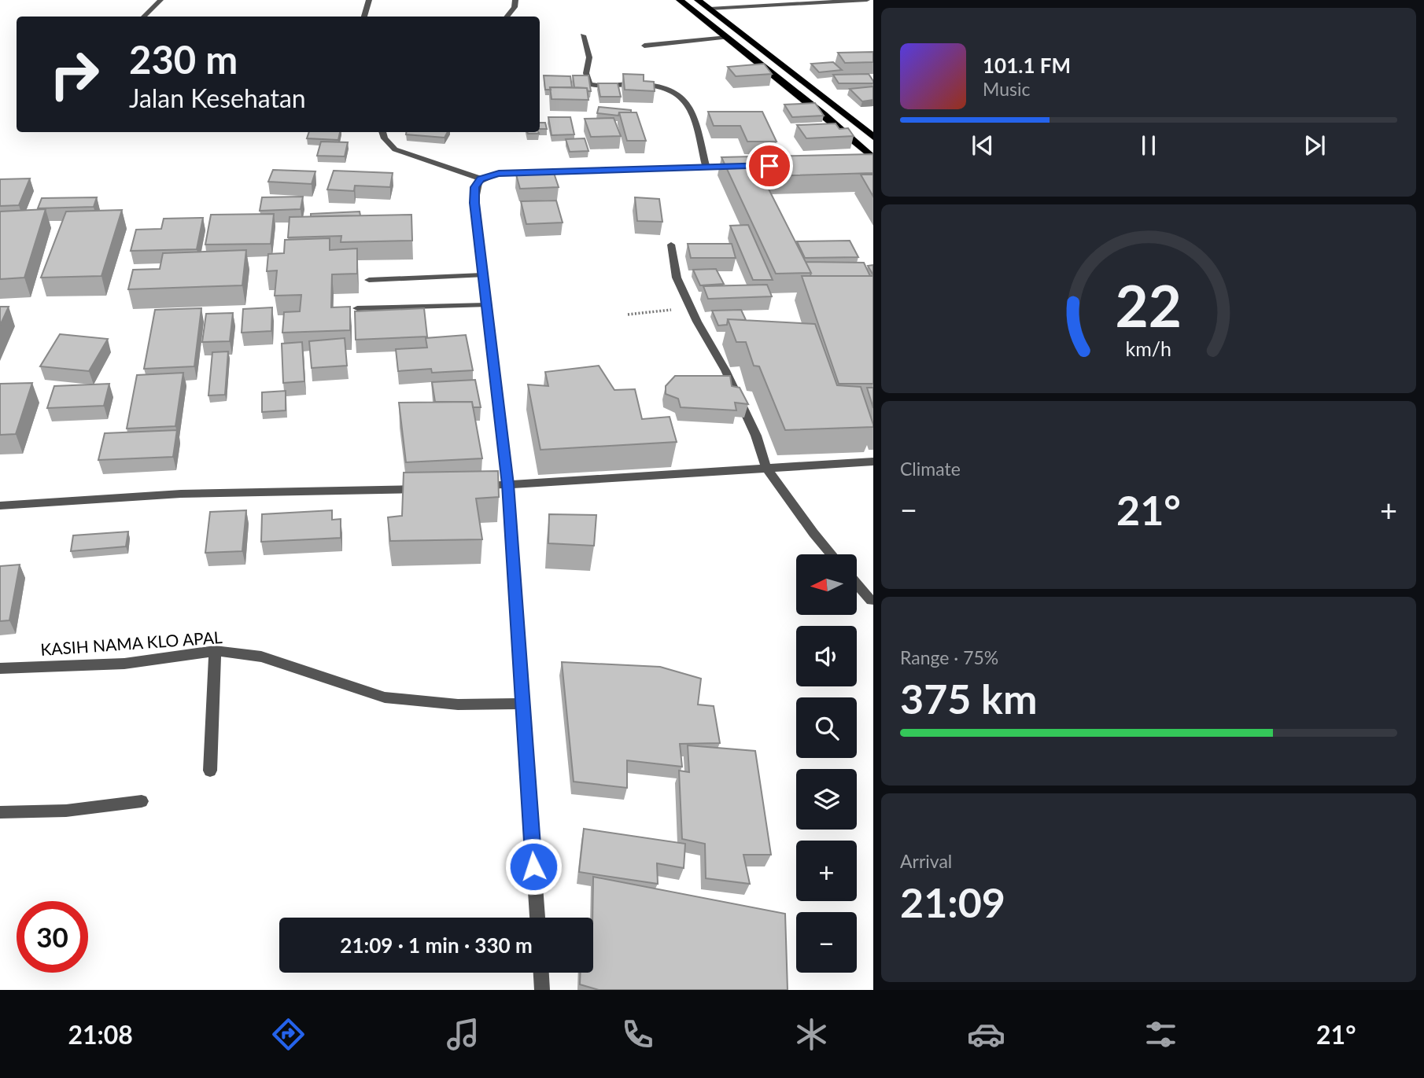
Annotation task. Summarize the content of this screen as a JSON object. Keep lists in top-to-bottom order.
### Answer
{
  "streets": {
    "street": ["KASIH NAMA KLO APAL"]
  },
  "north": "left",
  "page": {
    "turn": ["230 m", "Jalan Kesehatan"],
    "song": ["101.1 FM", "Music"],
    "tile": [
      "Climate",
      ["Range · 75%", "375 km"],
      ["Arrival", "21:09"]
    ],
    "heat": ["−", "21°", "+"],
    "map_buttons": ["+", "−"],
    "limit": "30",
    "trip": "21:09 · 1 min · 330 m",
    "tabs": ["21:08", "21°"],
    "gauge": ["22", "km/h"]
  }
}
